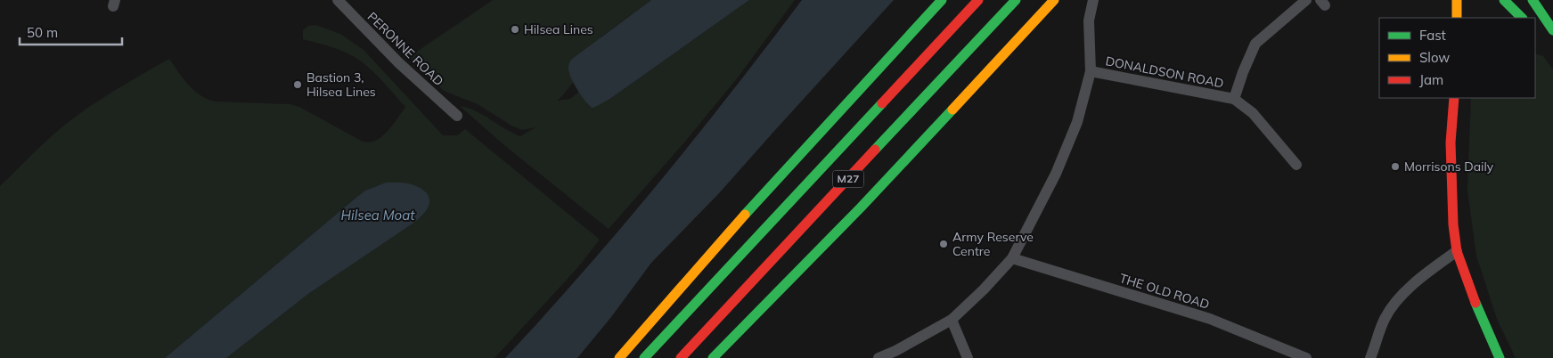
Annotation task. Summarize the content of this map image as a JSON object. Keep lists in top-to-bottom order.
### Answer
{
  "streets": {
    "main road": ["M27"],
    "street": ["PERONNE ROAD", "DONALDSON ROAD", "THE OLD ROAD"]
  },
  "water": ["Hilsea Moat"],
  "places": [
    "Hilsea Lines",
    "Bastion 3, Hilsea Lines",
    "Morrisons Daily",
    "Army Reserve Centre"
  ],
  "legend": ["Fast", "Slow", "Jam"],
  "scale_bar": "50 m"
}
